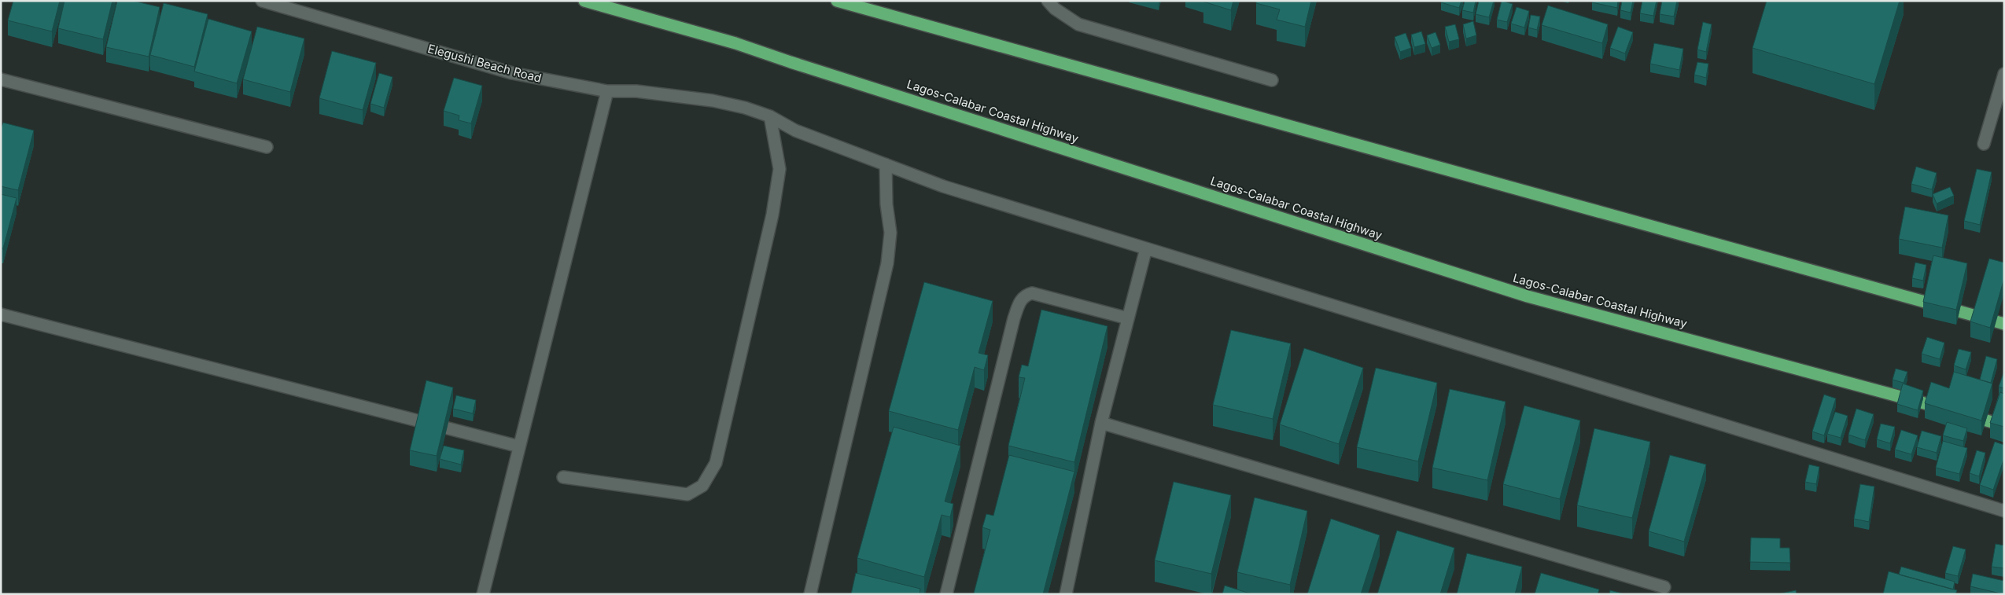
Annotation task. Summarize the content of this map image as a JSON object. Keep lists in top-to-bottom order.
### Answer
{
  "streets": {
    "highway": ["Lagos-Calabar Coastal Highway"],
    "street": ["Elegushi Beach Road"]
  }
}
